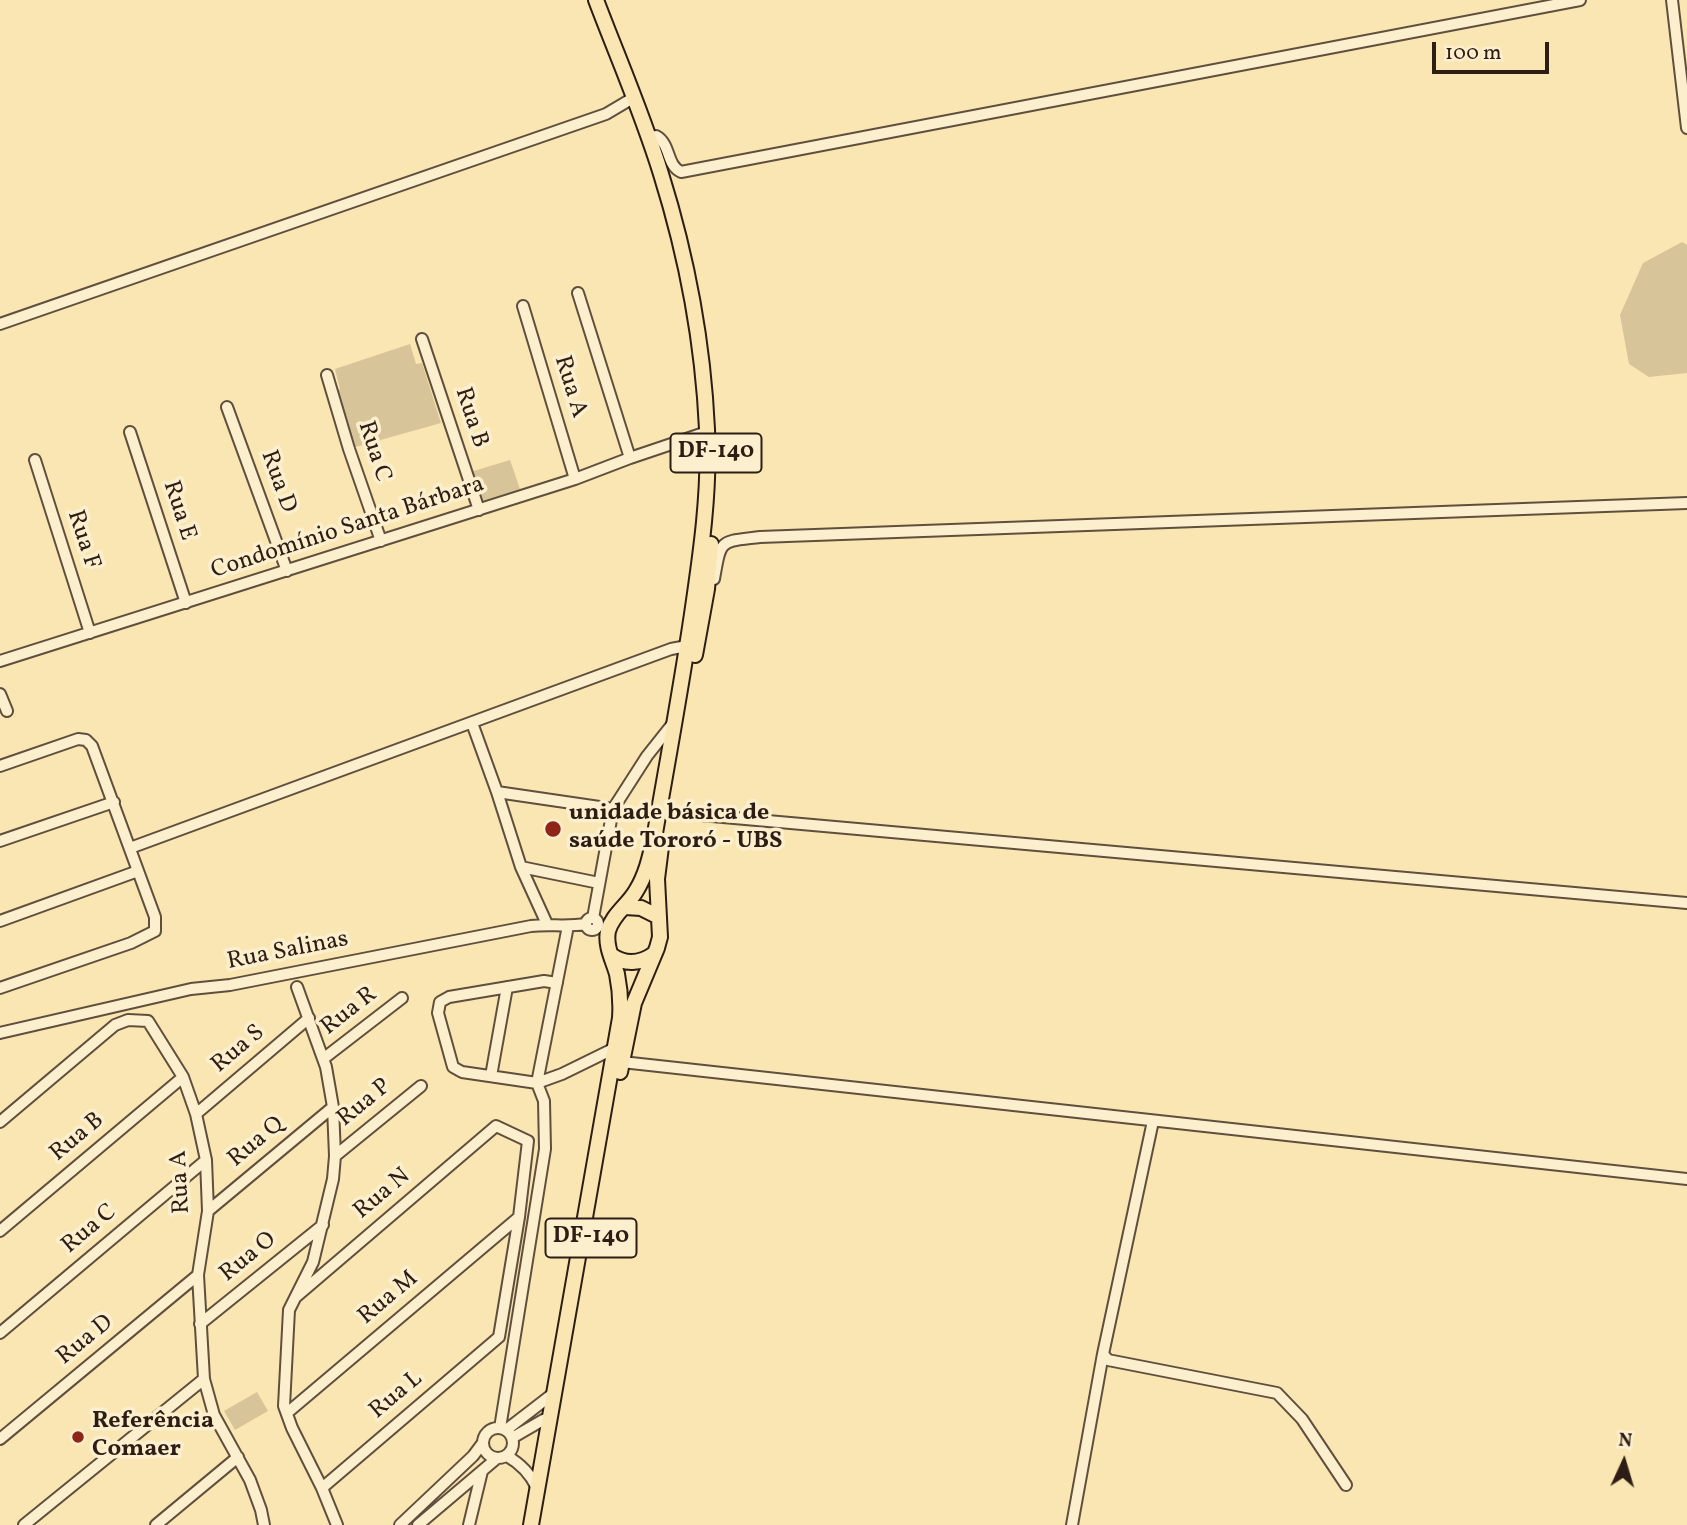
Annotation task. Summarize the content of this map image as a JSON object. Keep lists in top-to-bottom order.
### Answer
{
  "streets": {
    "main road": ["DF-140"],
    "street": [
      "Rua A",
      "Rua B",
      "Rua C",
      "Rua D",
      "Rua E",
      "Condomínio Santa Bárbara",
      "Rua F",
      "Rua Salinas",
      "Rua R",
      "Rua S",
      "Rua P",
      "Rua Q",
      "Rua N",
      "Rua O",
      "Rua M",
      "Rua L"
    ]
  },
  "crossings": [
    ["Rua A", "Rua B"],
    ["Rua A", "Rua C"],
    ["Rua A", "Rua D"],
    ["Rua A", "Condomínio Santa Bárbara"],
    ["Rua A", "Rua S"],
    ["Rua A", "Rua Q"],
    ["Rua A", "Rua O"],
    ["Rua B", "Condomínio Santa Bárbara"],
    ["Rua C", "Condomínio Santa Bárbara"],
    ["DF-140", "Condomínio Santa Bárbara"],
    ["DF-140", "Rua Salinas"],
    ["Rua D", "Condomínio Santa Bárbara"],
    ["Rua E", "Condomínio Santa Bárbara"],
    ["Condomínio Santa Bárbara", "Rua F"],
    ["Rua N", "Rua M"],
    ["Rua N", "Rua L"],
    ["Rua M", "Rua L"]
  ],
  "places": ["unidade básica de saúde Tororó - UBS", "Referência Comaer"],
  "scale_bar": "100 m",
  "north": "top"
}
